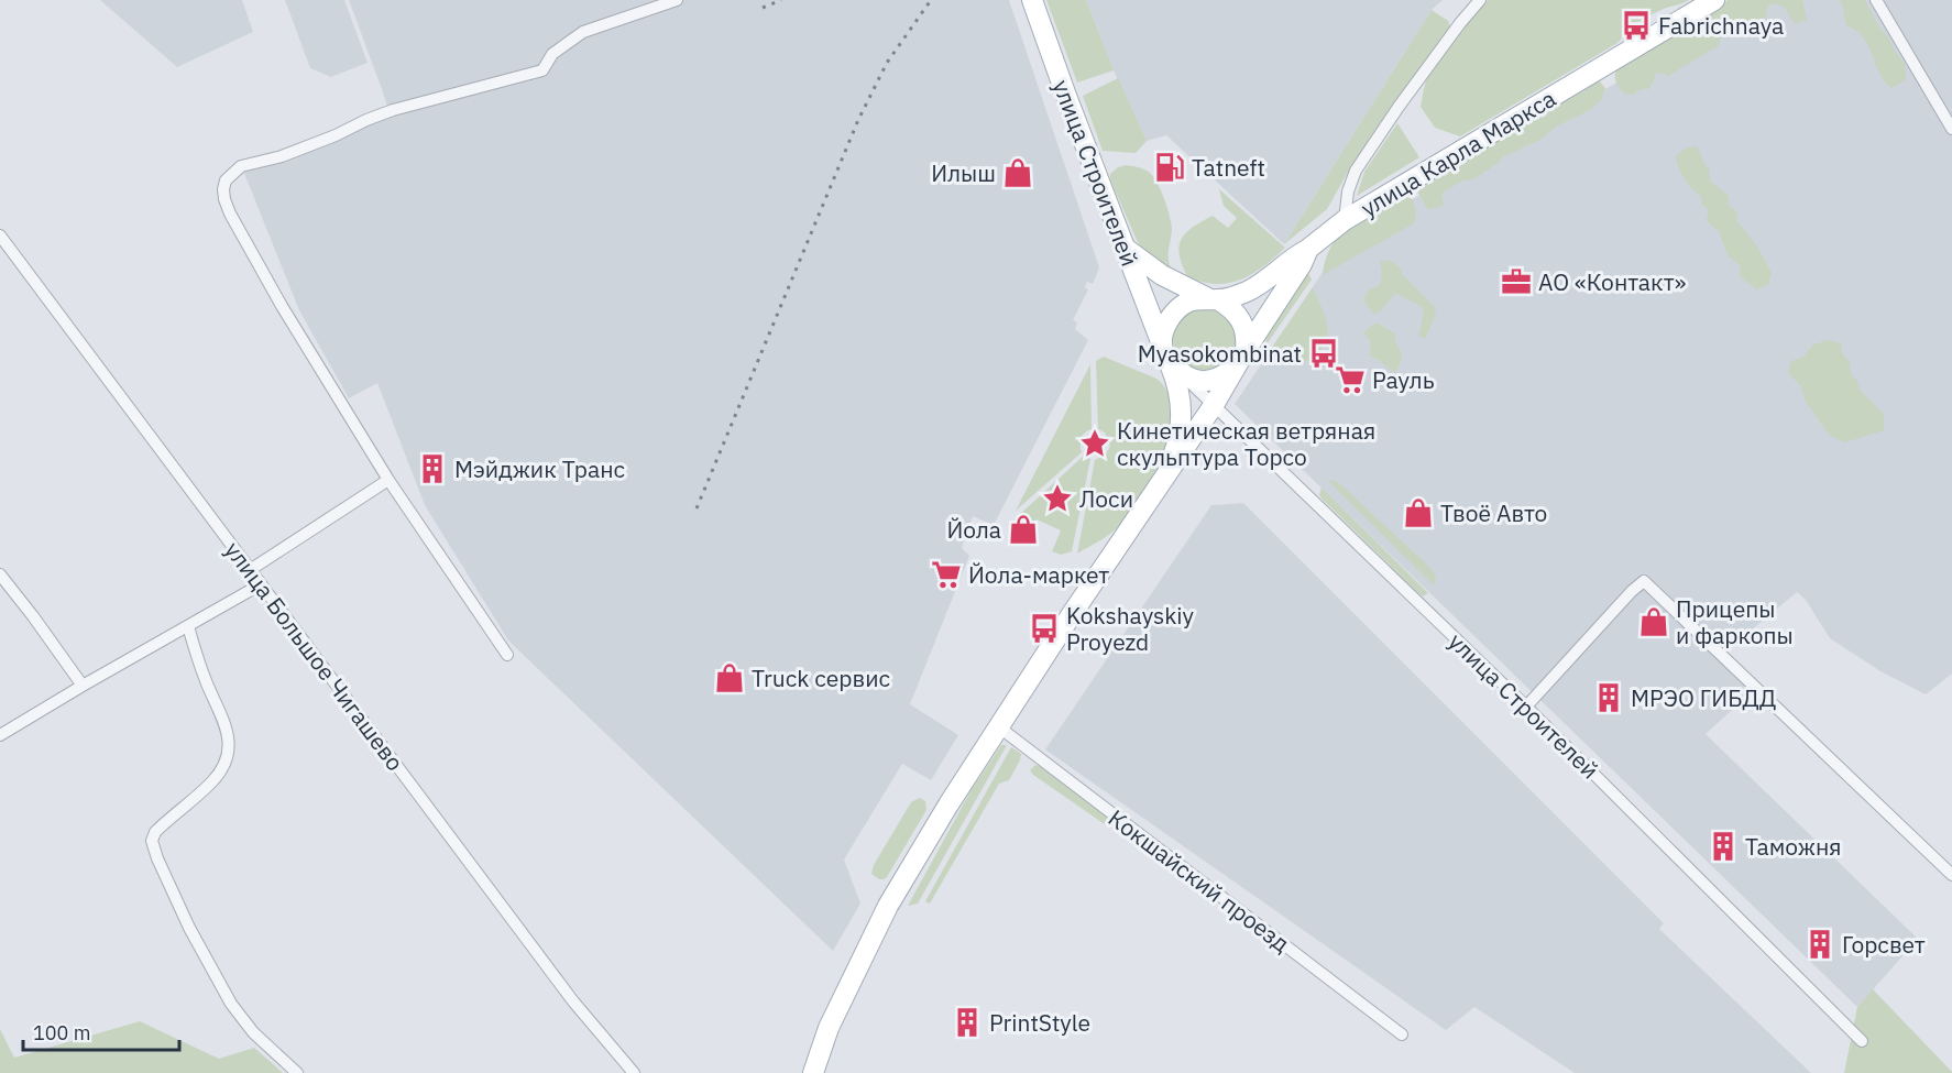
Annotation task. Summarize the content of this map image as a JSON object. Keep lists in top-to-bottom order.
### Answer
{
  "streets": {
    "main road": ["улица Карла Маркса", "улица Строителей"],
    "street": ["улица Большое Чигашево", "Кокшайский проезд"]
  },
  "crossings": [
    ["улица Карла Маркса", "улица Строителей"]
  ],
  "places": {
    "bus stop": ["Fabrichnaya", "Myasokombinat", "Kokshayskiy Proyezd"],
    "fuel station": ["Tatneft"],
    "shop": [
      "Илыш",
      "Твоё Авто",
      "Йола",
      "Прицепы и фаркопы",
      "Truck сервис"
    ],
    "office": ["АО «Контакт»"],
    "supermarket": ["Рауль", "Йола-маркет"],
    "place": ["Кинетическая ветряная скульптура Торсо", "Лоси"],
    "building": [
      "Мэйджик Транс",
      "МРЭО ГИБДД",
      "Таможня",
      "Горсвет",
      "PrintStyle"
    ]
  },
  "scale_bar": "100 m"
}
